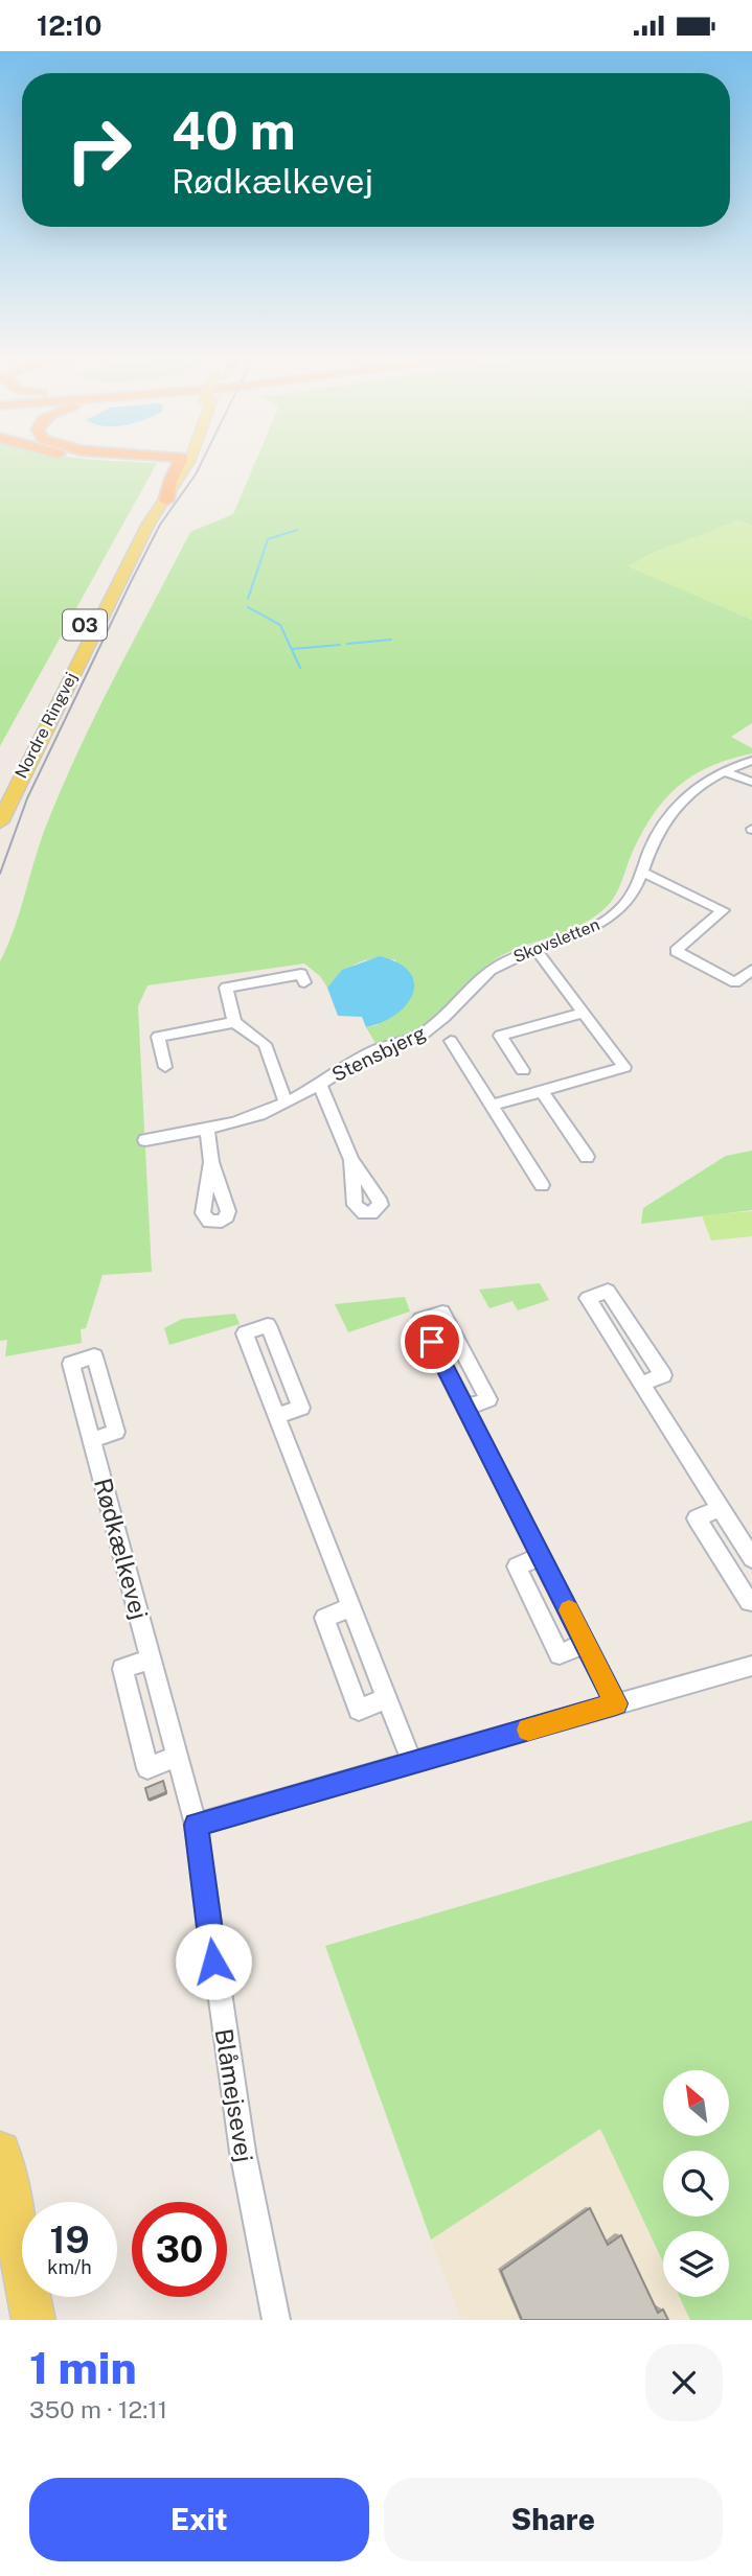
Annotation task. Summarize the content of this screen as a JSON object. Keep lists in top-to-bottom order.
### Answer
{
  "streets": {
    "main road": ["O3", "Nordre Ringvej"],
    "street": [
      "Skovsletten",
      "Stensbjerg",
      "Rødkælkevej",
      "Blåmejsevej"
    ]
  },
  "crossings": [
    ["Skovsletten", "Stensbjerg"],
    ["Rødkælkevej", "Blåmejsevej"]
  ],
  "north": "top left",
  "page": {
    "status": "12:10",
    "turn": ["40 m", "Rødkælkevej"],
    "speed": "19 km/h",
    "limit": "30",
    "heading": ["1 min", "350 m · 12:11"],
    "buttons": ["Exit", "Share"]
  }
}
